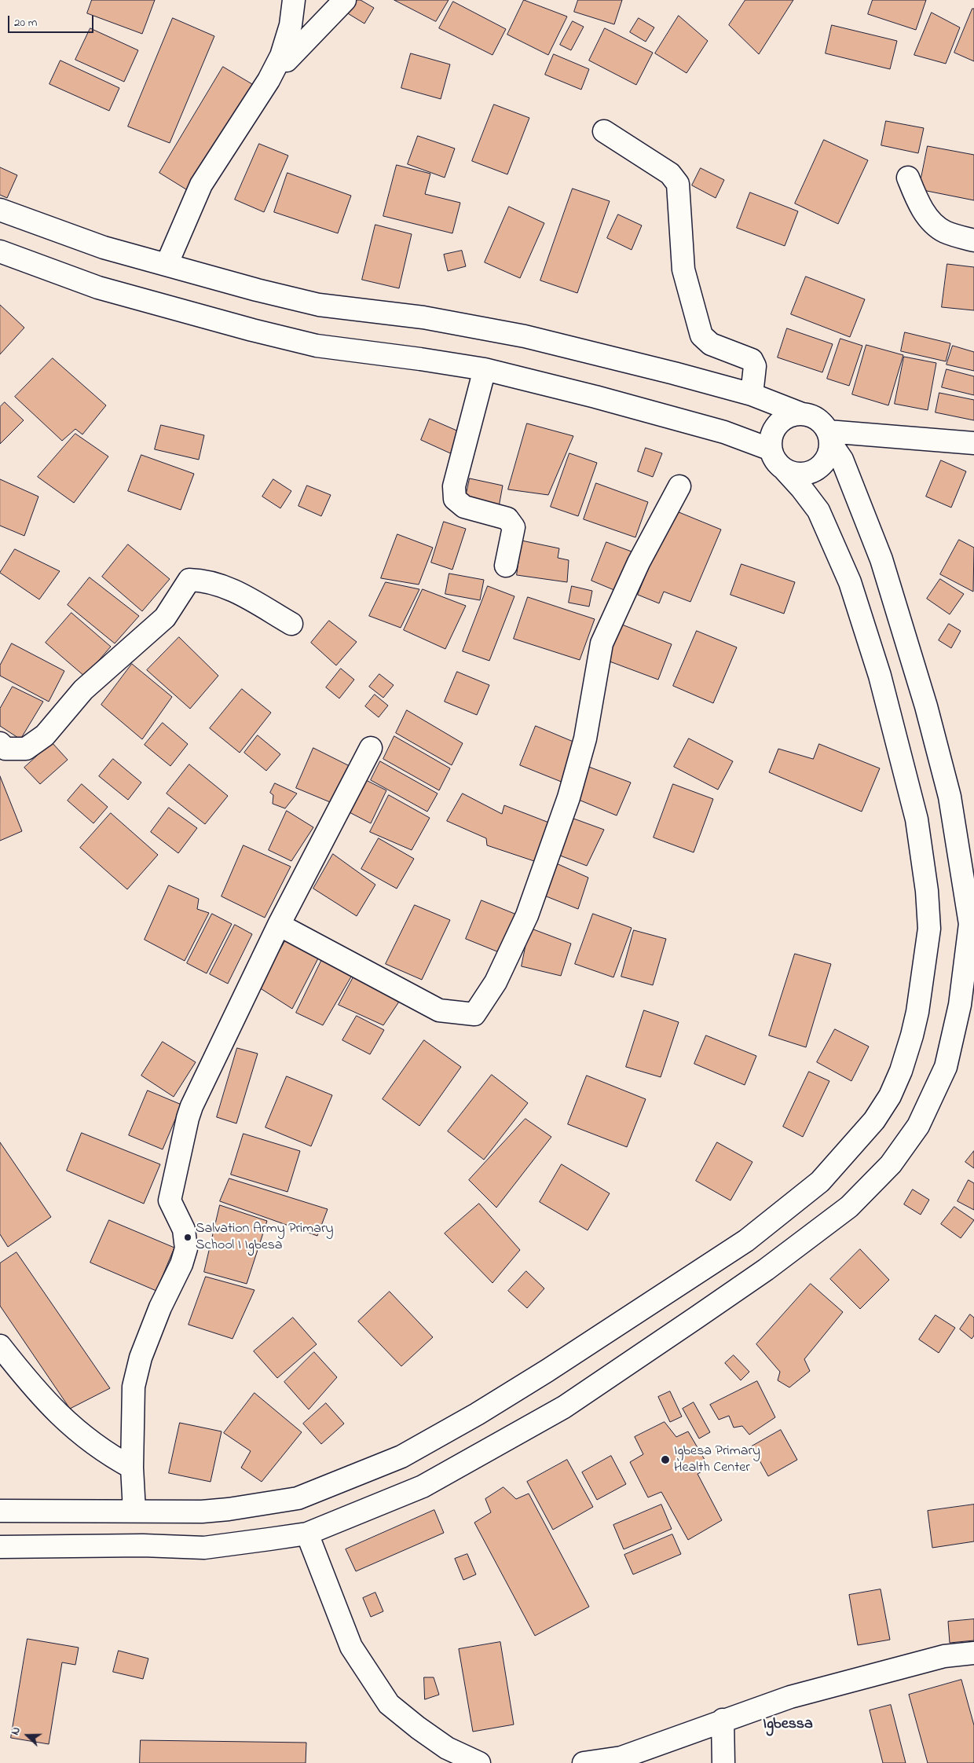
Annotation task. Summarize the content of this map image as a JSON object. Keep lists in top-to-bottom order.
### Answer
{
  "districts": ["Igbessa"],
  "places": ["Salvation Army Primary School I Igbesa", "Igbesa Primary Health Center"],
  "scale_bar": "20 m",
  "north": "left"
}
